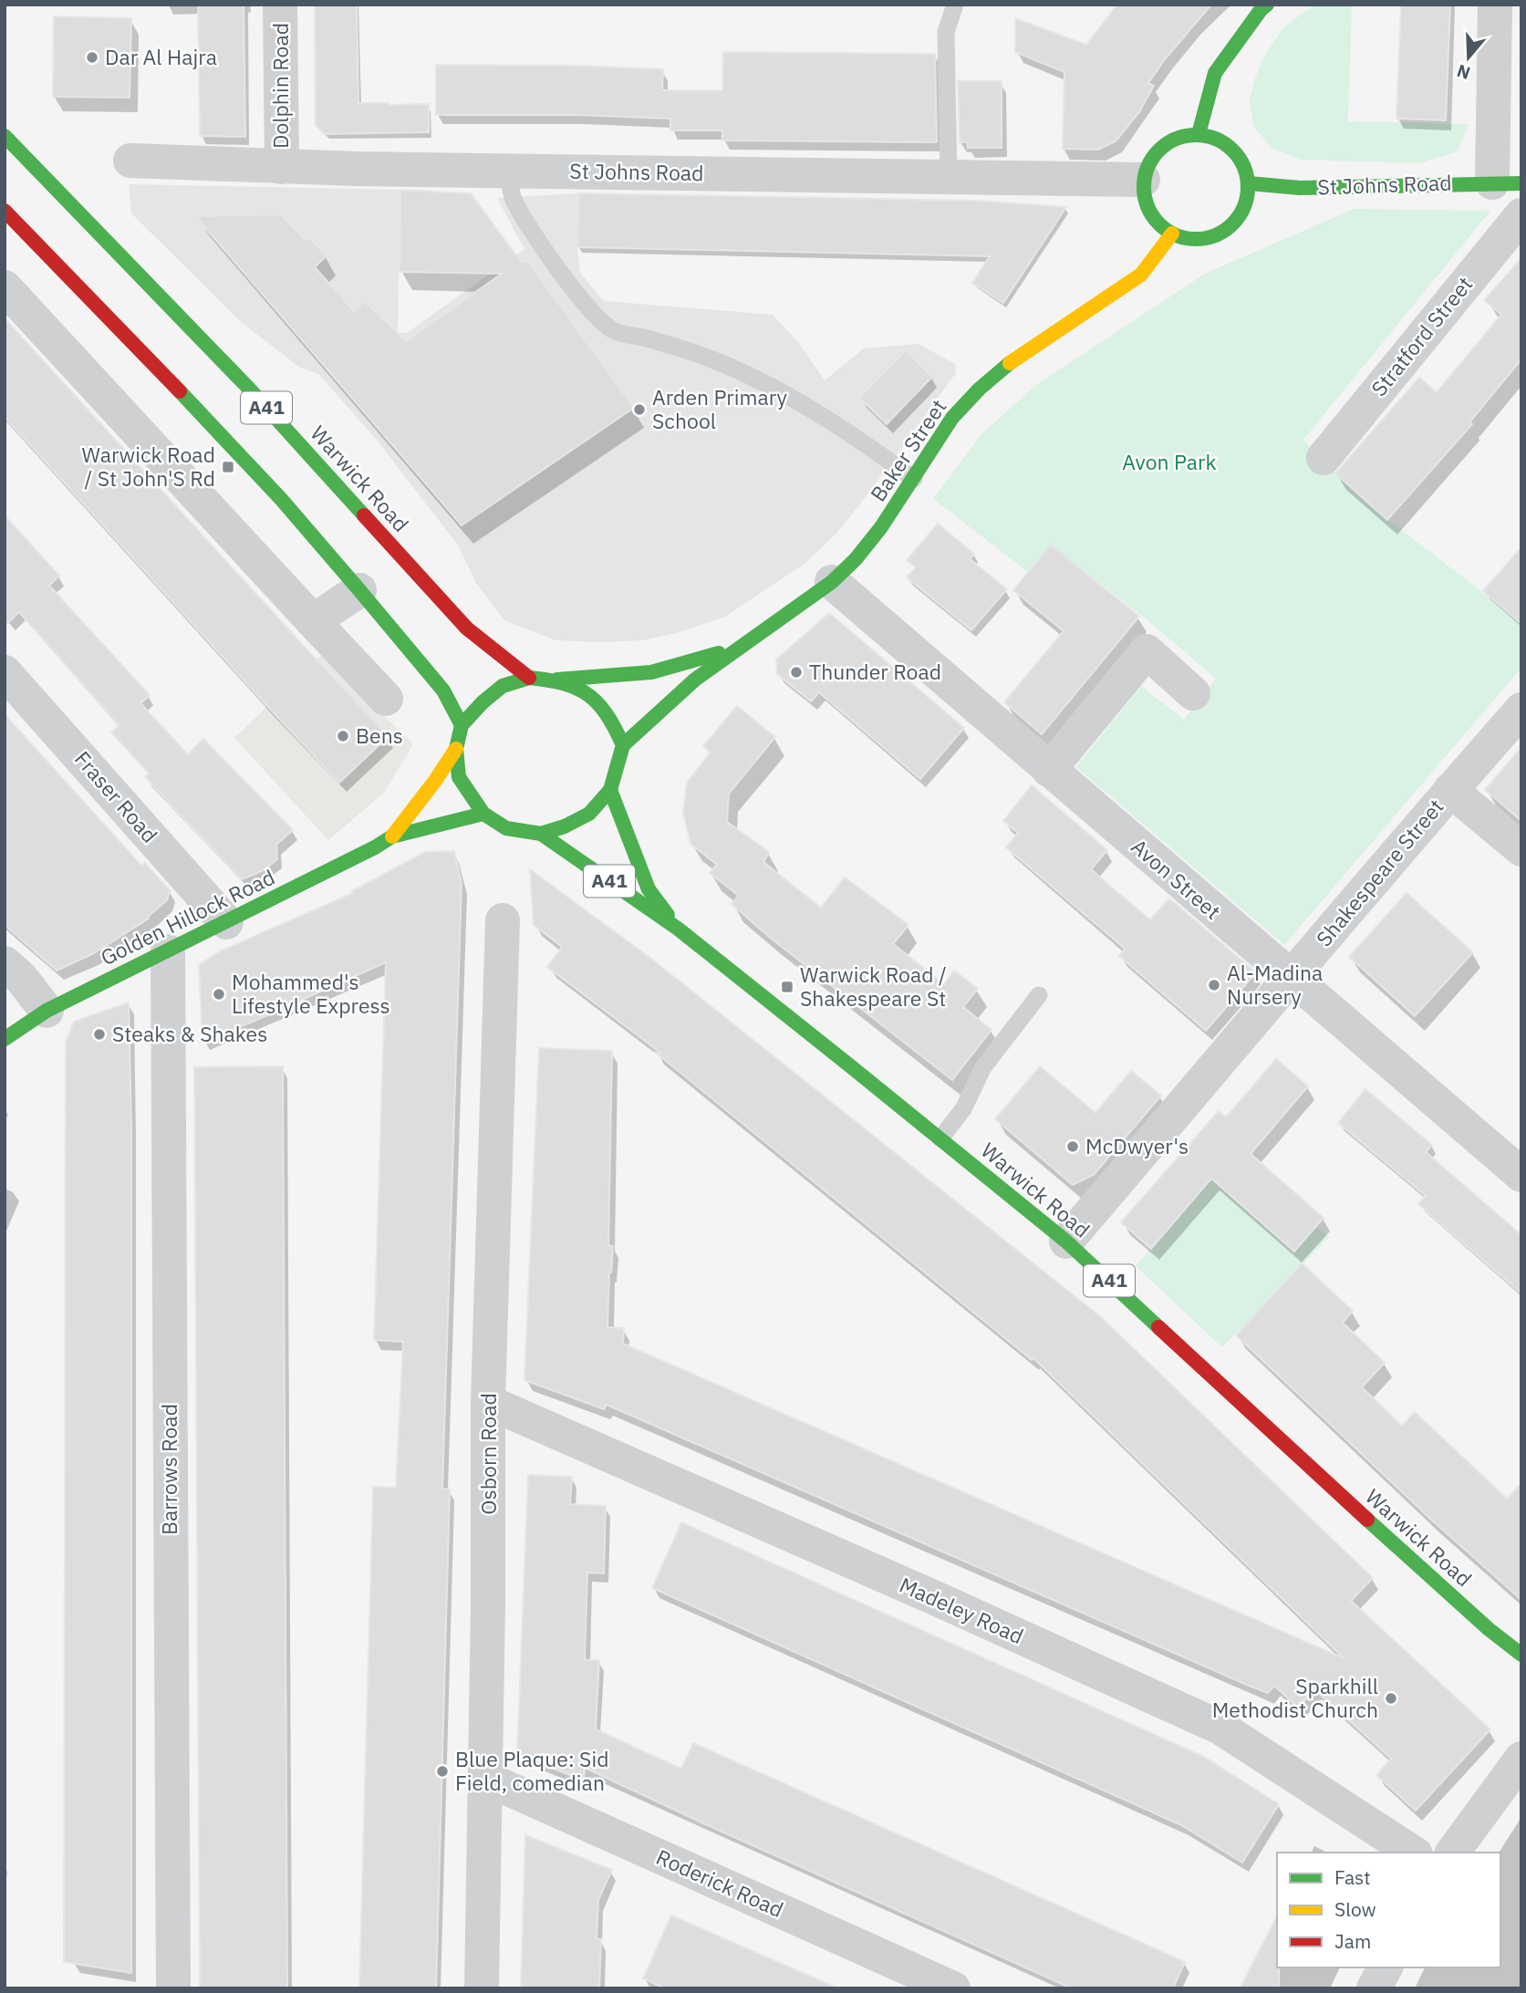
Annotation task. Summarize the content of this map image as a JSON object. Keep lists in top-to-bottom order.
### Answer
{
  "streets": {
    "main road": [
      "St Johns Road",
      "A41",
      "Baker Street",
      "Warwick Road",
      "Golden Hillock Road"
    ],
    "street": [
      "Dolphin Road",
      "Stratford Street",
      "Fraser Road",
      "Shakespeare Street",
      "Avon Street",
      "Osborn Road",
      "Barrows Road",
      "Madeley Road",
      "Roderick Road"
    ]
  },
  "crossings": [
    ["Dolphin Road", "St Johns Road"],
    ["St Johns Road", "Baker Street"],
    ["A41", "Baker Street"],
    ["A41", "Warwick Road"],
    ["A41", "Golden Hillock Road"],
    ["Baker Street", "Warwick Road"],
    ["Baker Street", "Avon Street"],
    ["Baker Street", "Golden Hillock Road"],
    ["Warwick Road", "Shakespeare Street"],
    ["Warwick Road", "Golden Hillock Road"],
    ["Fraser Road", "Golden Hillock Road"],
    ["Shakespeare Street", "Avon Street"],
    ["Golden Hillock Road", "Barrows Road"],
    ["Osborn Road", "Madeley Road"],
    ["Osborn Road", "Roderick Road"]
  ],
  "parks": ["Avon Park"],
  "places": {
    "other": [
      "Dar Al Hajra",
      "Arden Primary School",
      "Thunder Road",
      "Bens",
      "Al-Madina Nursery",
      "Mohammed's Lifestyle Express",
      "Steaks & Shakes",
      "McDwyer's",
      "Sparkhill Methodist Church",
      "Blue Plaque: Sid Field, comedian"
    ],
    "transit": ["Warwick Road / St John'S Rd", "Warwick Road / Shakespeare St"]
  },
  "legend": ["Fast", "Slow", "Jam"],
  "north": "bottom"
}
